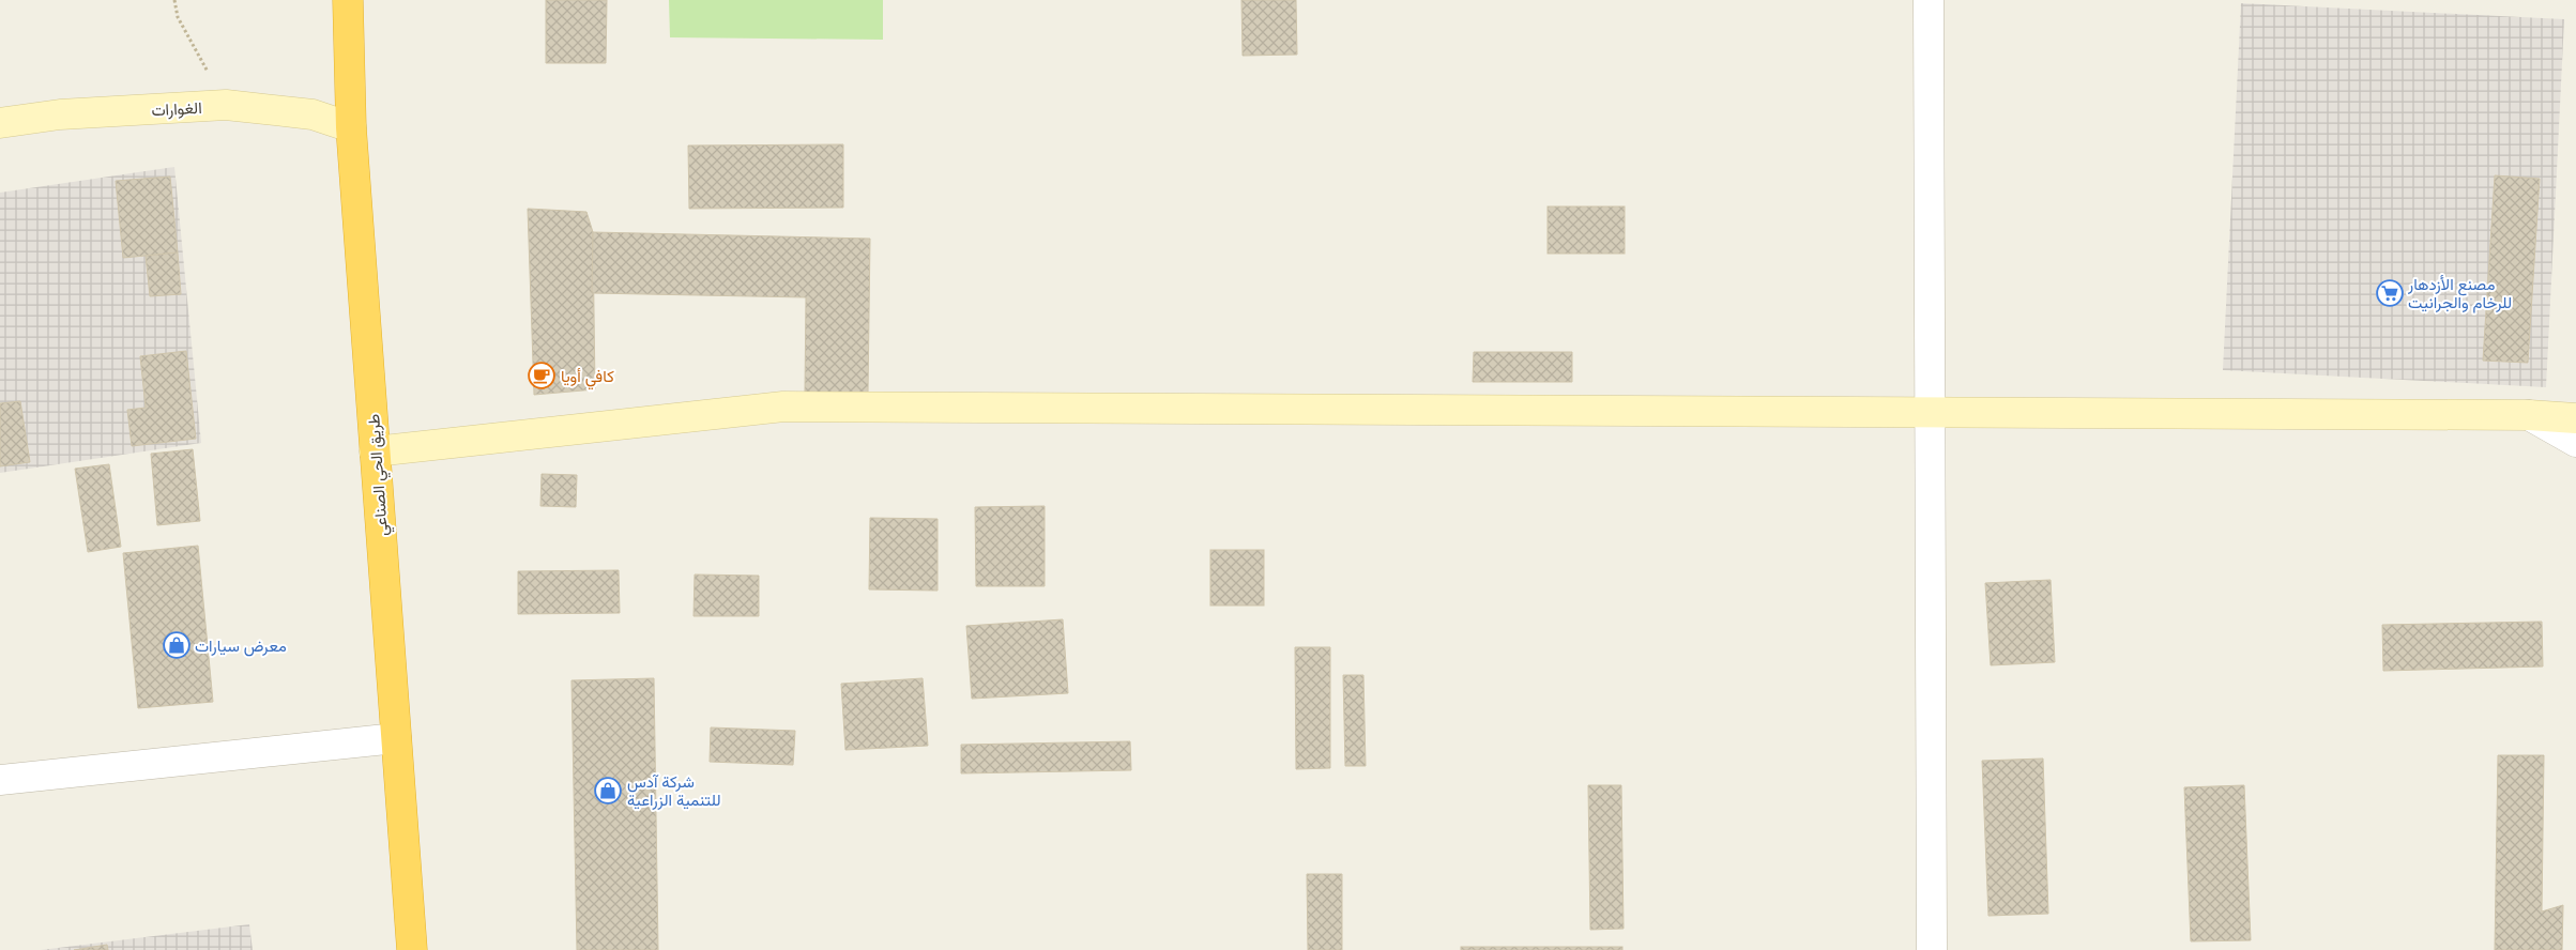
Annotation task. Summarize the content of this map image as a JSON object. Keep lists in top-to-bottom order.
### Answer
{
  "streets": {
    "highway": ["طريق الحي الصناعي"],
    "street": ["الغوارات"]
  },
  "crossings": [
    ["الغوارات", "طريق الحي الصناعي"]
  ],
  "places": {
    "supermarket": ["مصنع الأزدهار للرخام والجرانيت"],
    "cafe": ["كافي أويا"],
    "shop": ["معرض سيارات", "شركة آدس للتنمية الزراعية"]
  }
}
